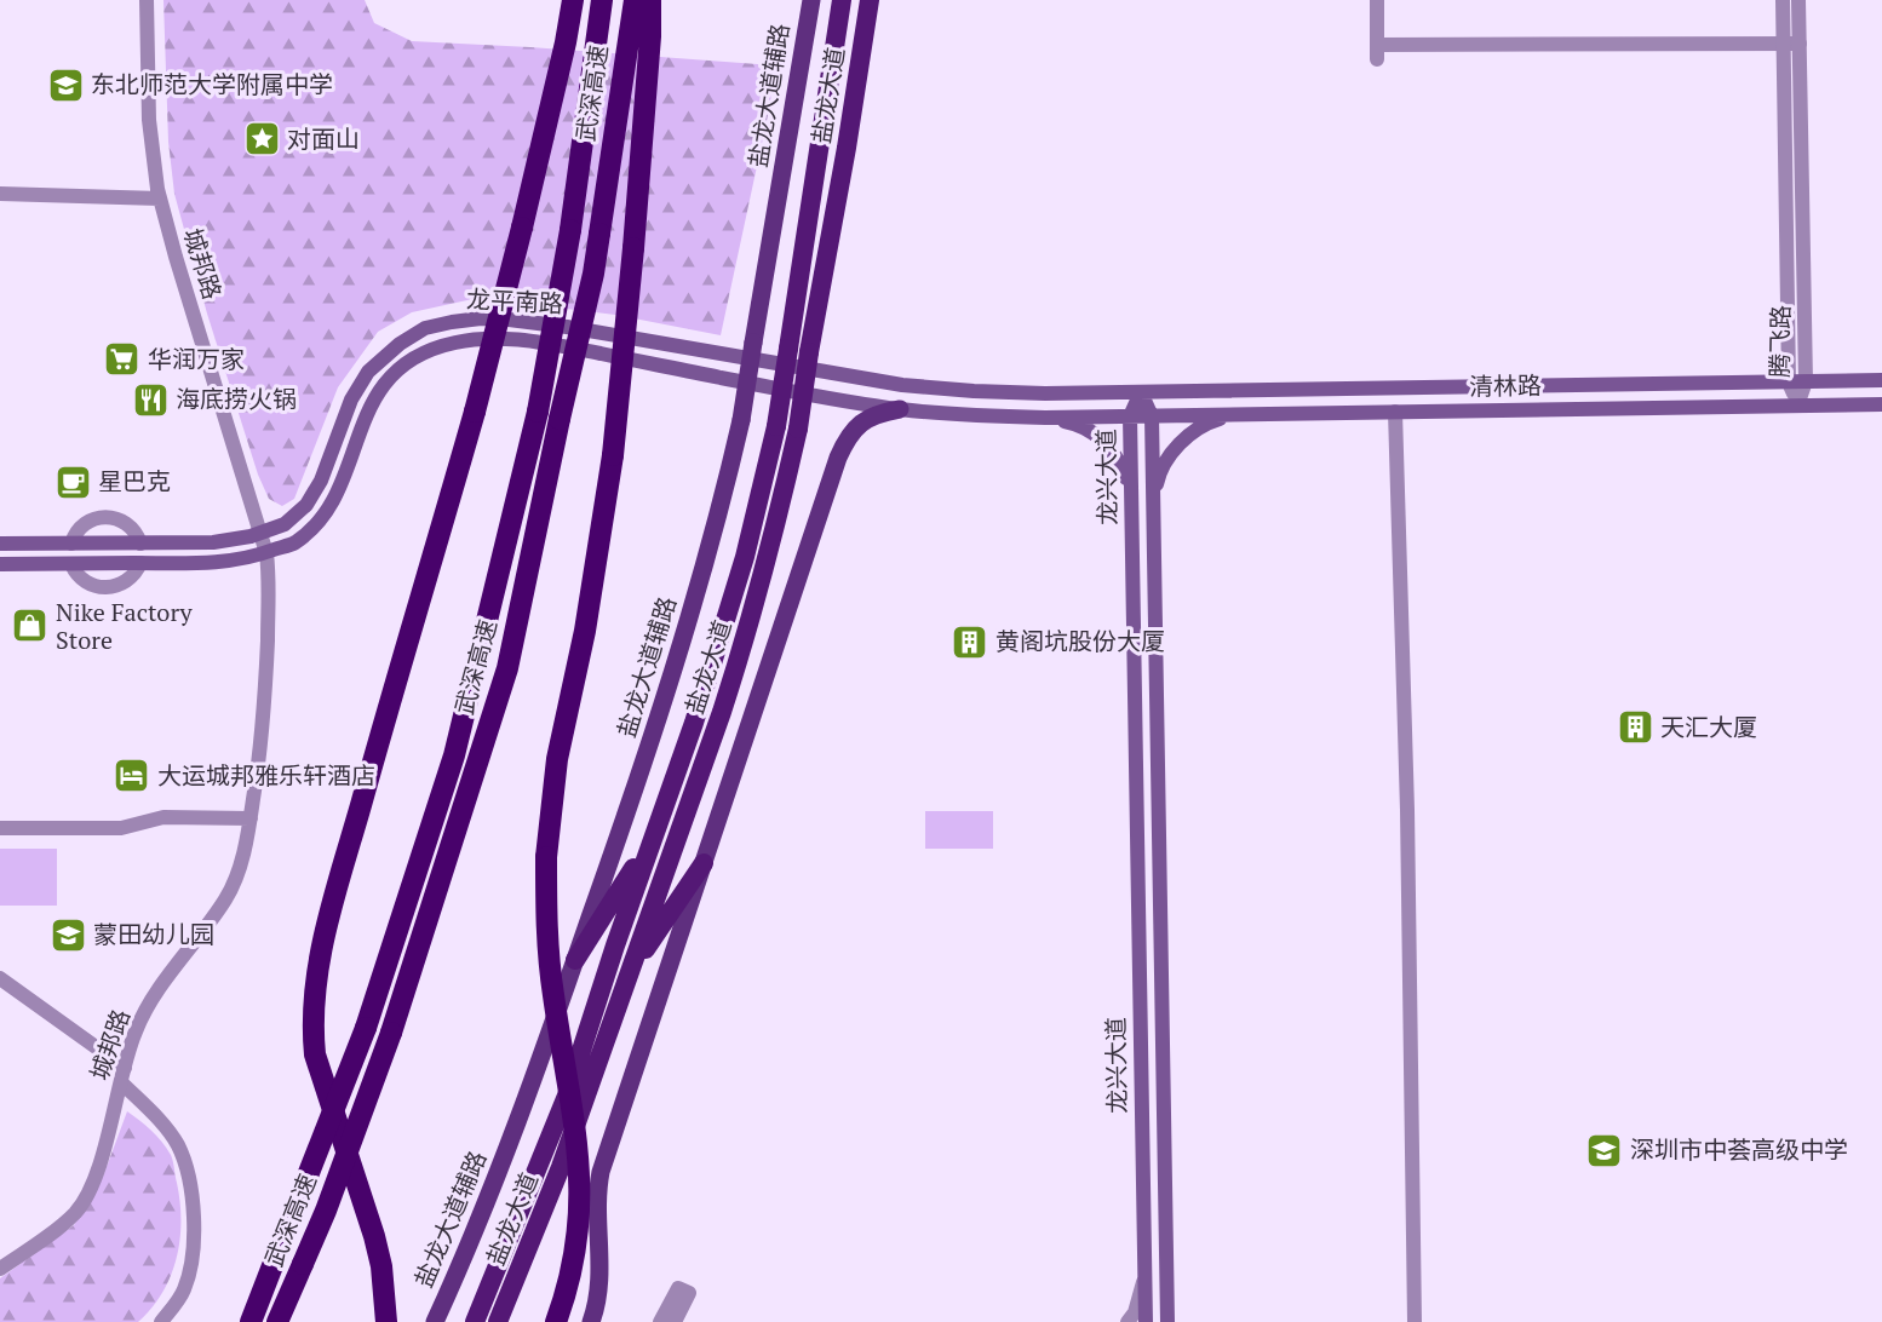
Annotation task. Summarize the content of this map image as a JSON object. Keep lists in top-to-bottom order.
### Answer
{
  "streets": {
    "highway": ["武深高速", "盐龙大道"],
    "main road": [
      "盐龙大道辅路",
      "龙平南路",
      "清林路",
      "龙兴大道"
    ],
    "street": ["城邦路", "腾飞路"]
  },
  "crossings": [
    ["城邦路", "龙平南路"],
    ["龙平南路", "清林路"],
    ["龙平南路", "龙兴大道"],
    ["腾飞路", "清林路"],
    ["清林路", "龙兴大道"]
  ],
  "places": {
    "school or university": ["东北师范大学附属中学", "蒙田幼儿园", "深圳市中荟高级中学"],
    "place": ["对面山"],
    "supermarket": ["华润万家"],
    "restaurant": ["海底捞火锅"],
    "cafe": ["星巴克"],
    "shop": ["Nike Factory Store"],
    "building": ["黄阁坑股份大厦", "天汇大厦"],
    "hotel": ["大运城邦雅乐轩酒店"]
  }
}
